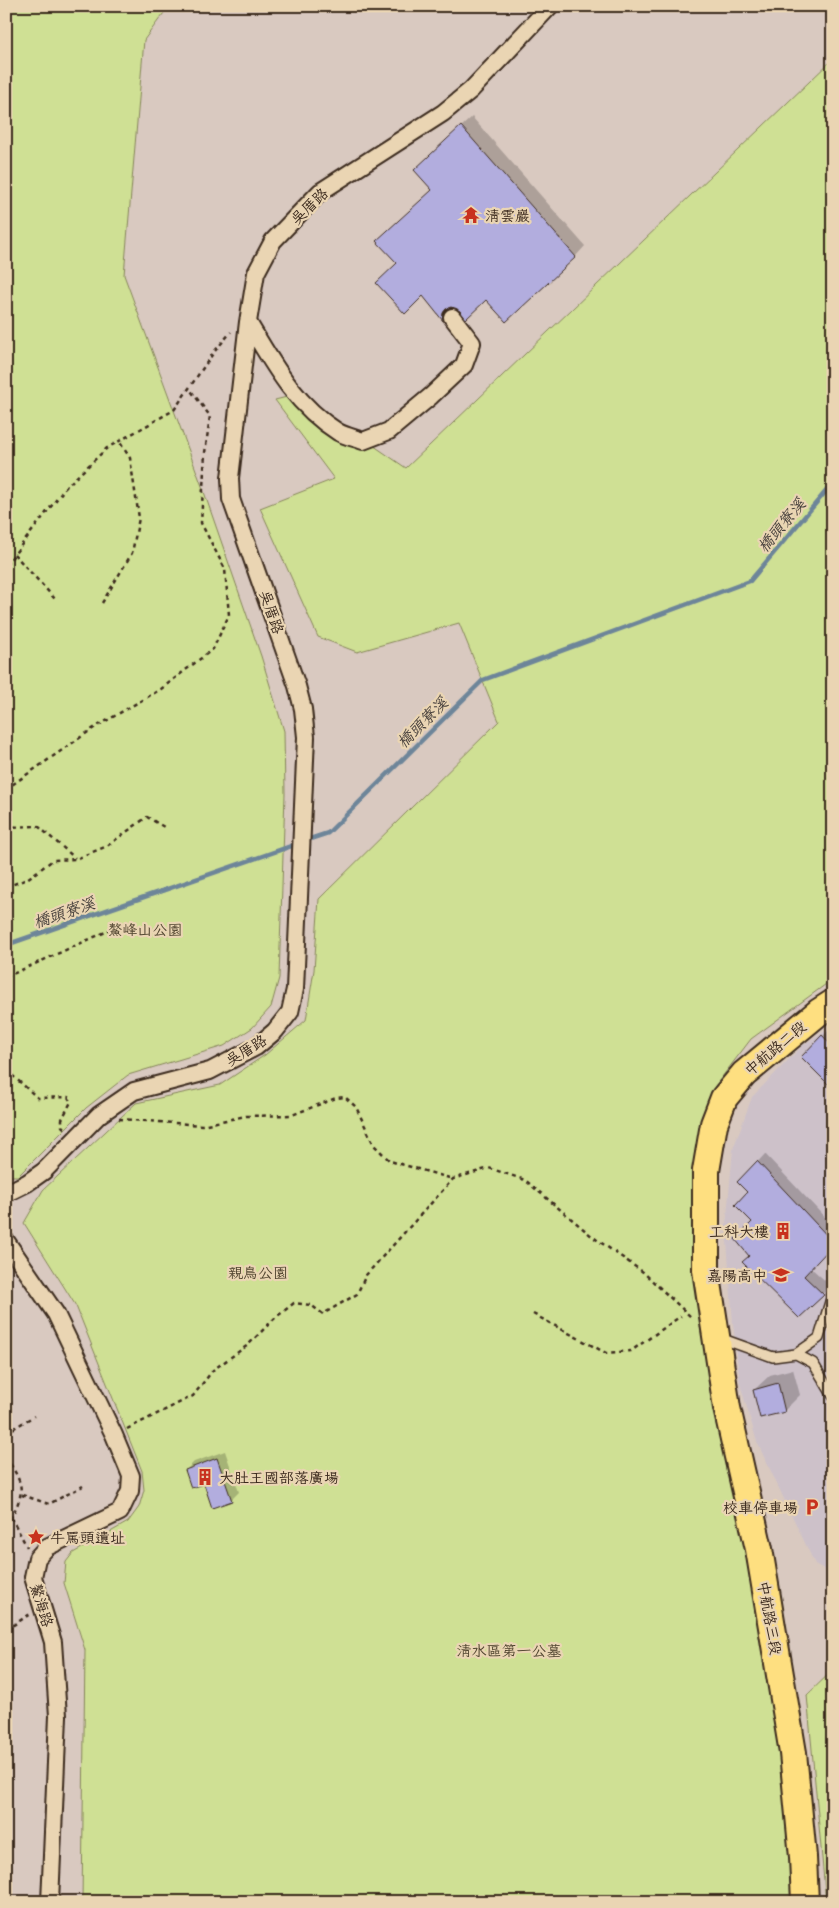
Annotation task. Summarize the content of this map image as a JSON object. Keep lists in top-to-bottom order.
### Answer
{
  "streets": {
    "main road": ["中航路二段", "中航路三段"],
    "street": ["吳厝路", "鰲海路"]
  },
  "crossings": [
    ["中航路二段", "中航路三段"]
  ],
  "water": ["橋頭寮溪"],
  "parks": ["鰲峰山公園", "親鳥公園", "清水區第一公墓"],
  "places": {
    "temple": ["清雲巖"],
    "building": ["工科大樓", "大肚王國部落廣場"],
    "school or university": ["嘉陽高中"],
    "parking": ["校車停車場"],
    "place": ["牛罵頭遺址"]
  }
}
